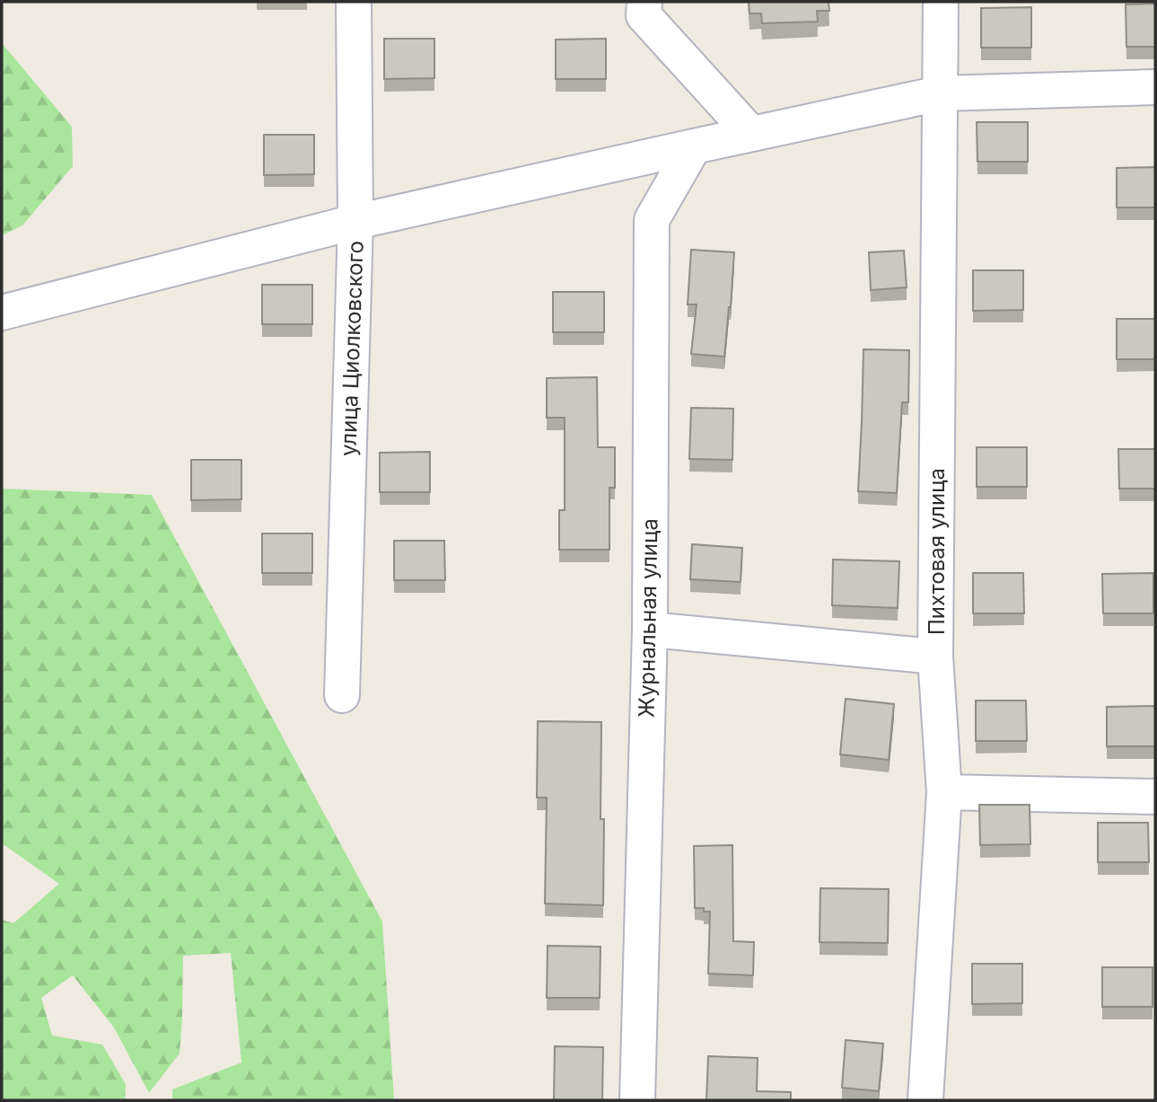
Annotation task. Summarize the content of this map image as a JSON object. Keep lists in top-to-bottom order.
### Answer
{
  "streets": {
    "street": ["улица Циолковского", "Пихтовая улица", "Журнальная улица"]
  }
}
